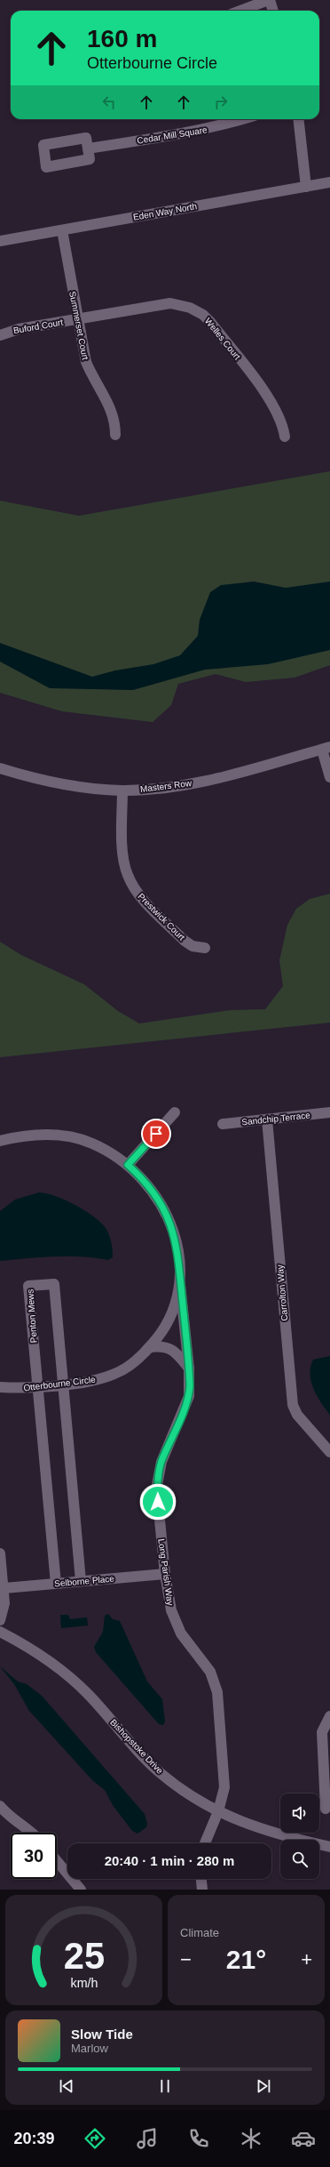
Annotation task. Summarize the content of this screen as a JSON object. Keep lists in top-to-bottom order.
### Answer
{
  "streets": {
    "street": [
      "Cedar Mill Square",
      "Eden Way North",
      "Summerset Court",
      "Buford Court",
      "Welles Court",
      "Masters Row",
      "Prestwick Court",
      "Sandchip Terrace",
      "Carrolton Way",
      "Penton Mews",
      "Otterbourne Circle",
      "Long Parish Way",
      "Selborne Place",
      "Bishopstoke Drive"
    ]
  },
  "crossings": [
    ["Eden Way North", "Summerset Court"],
    ["Summerset Court", "Buford Court"],
    ["Summerset Court", "Welles Court"],
    ["Buford Court", "Welles Court"],
    ["Masters Row", "Prestwick Court"],
    ["Sandchip Terrace", "Carrolton Way"],
    ["Penton Mews", "Otterbourne Circle"],
    ["Penton Mews", "Selborne Place"],
    ["Otterbourne Circle", "Long Parish Way"],
    ["Long Parish Way", "Selborne Place"],
    ["Long Parish Way", "Bishopstoke Drive"]
  ],
  "page": {
    "turn": ["160 m", "Otterbourne Circle"],
    "limit": "30",
    "trip": "20:40 · 1 min · 280 m",
    "tile": "Climate",
    "heat": ["−", "21°", "+"],
    "song": ["Slow Tide", "Marlow"],
    "tabs": "20:39",
    "gauge": ["25", "km/h"]
  }
}
